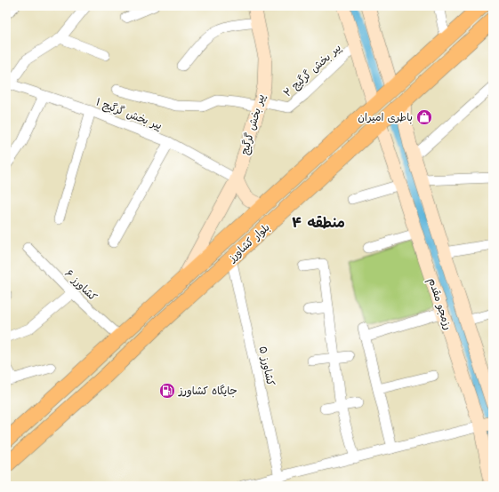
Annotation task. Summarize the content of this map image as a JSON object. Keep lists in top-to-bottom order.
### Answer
{
  "streets": {
    "main road": ["بلوار کشاورز"],
    "street": [
      "پیر بخش گرگیج ۲",
      "پیر بخش گرگیج ۱",
      "پیر بخش گرگیج",
      "کشاورز ۶",
      "رزمجو مقدم",
      "کشاورز ۵"
    ]
  },
  "crossings": [
    ["پیر بخش گرگیج ۲", "پیر بخش گرگیج"],
    ["پیر بخش گرگیج ۱", "پیر بخش گرگیج"],
    ["پیر بخش گرگیج", "بلوار کشاورز"],
    ["بلوار کشاورز", "کشاورز ۶"],
    ["بلوار کشاورز", "رزمجو مقدم"],
    ["بلوار کشاورز", "کشاورز ۵"]
  ],
  "districts": ["منطقه ۴"],
  "places": {
    "shop": ["باطری امیران"],
    "fuel station": ["جایگاه کشاورز"]
  }
}
